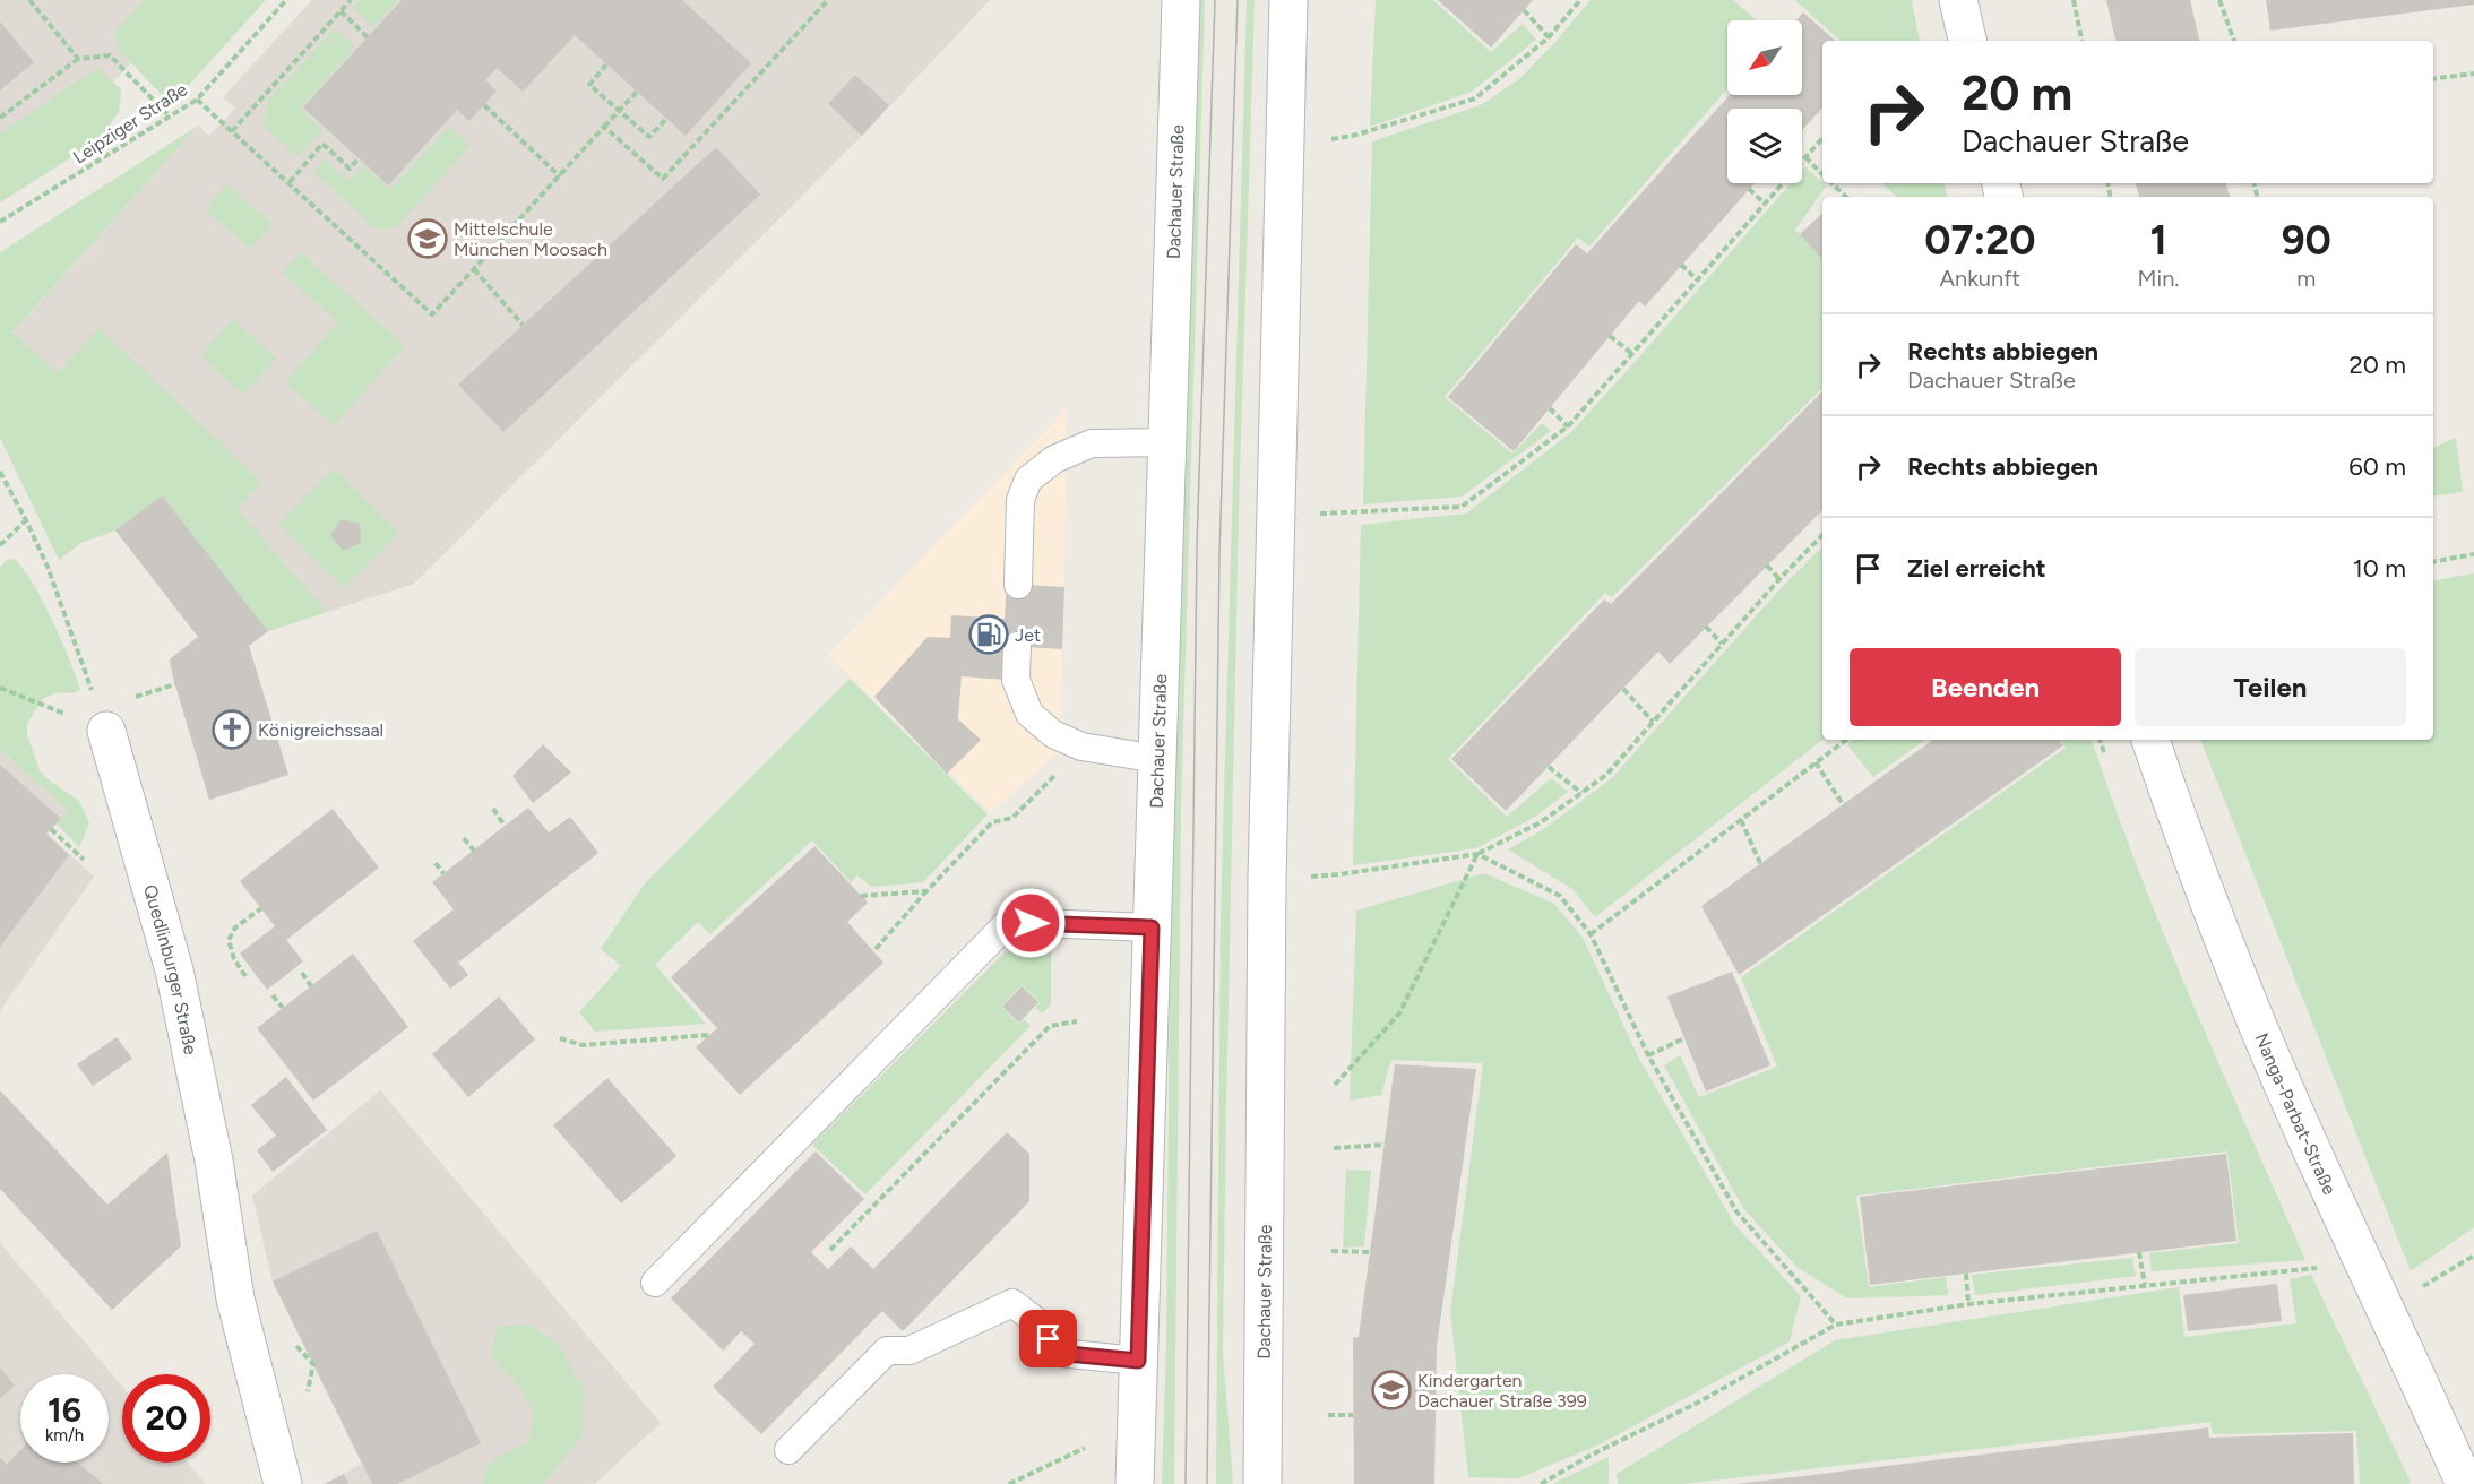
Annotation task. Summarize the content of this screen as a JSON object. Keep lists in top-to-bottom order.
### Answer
{
  "streets": {
    "main road": ["Dachauer Straße", "Quedlinburger Straße", "Nanga-Parbat-Straße"],
    "path": ["Leipziger Straße"]
  },
  "places": {
    "school or university": ["Mittelschule München Moosach", "Kindergarten Dachauer Straße 399"],
    "fuel station": ["Jet"],
    "church": ["Königreichssaal"]
  },
  "north": "bottom left",
  "page": {
    "turn": ["20 m", "Dachauer Straße"],
    "eta": [
      "07:20",
      "Ankunft",
      "1",
      "Min.",
      "90",
      "m"
    ],
    "list": [
      {
        "name": "Rechts abbiegen",
        "note": "Dachauer Straße",
        "value": "20 m"
      },
      {
        "name": "Rechts abbiegen",
        "value": "60 m"
      },
      {
        "name": "Ziel erreicht",
        "value": "10 m"
      }
    ],
    "buttons": ["Beenden", "Teilen"],
    "speed": "16 km/h",
    "limit": "20"
  }
}
